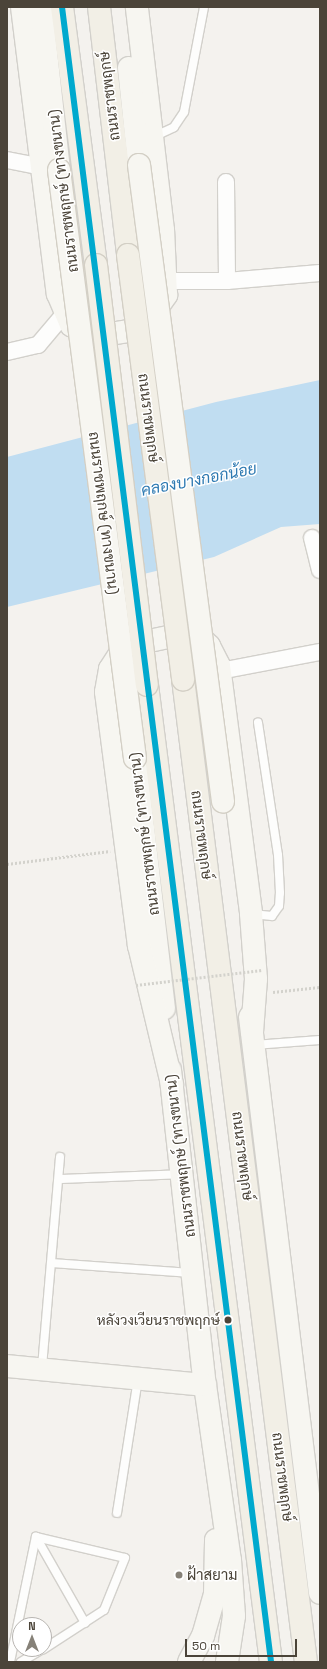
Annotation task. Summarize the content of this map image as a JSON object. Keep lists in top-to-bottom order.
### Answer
{
  "streets": {
    "main road": ["ถนนราชพฤกษ์", "ถนนราชพฤกษ์ (ทางขนาน)"]
  },
  "water": ["คลองบางกอกน้อย"],
  "places": ["หลังวงเวียนราชพฤกษ์", "ฝ้าสยาม"],
  "scale_bar": "50 m",
  "north": "top"
}
